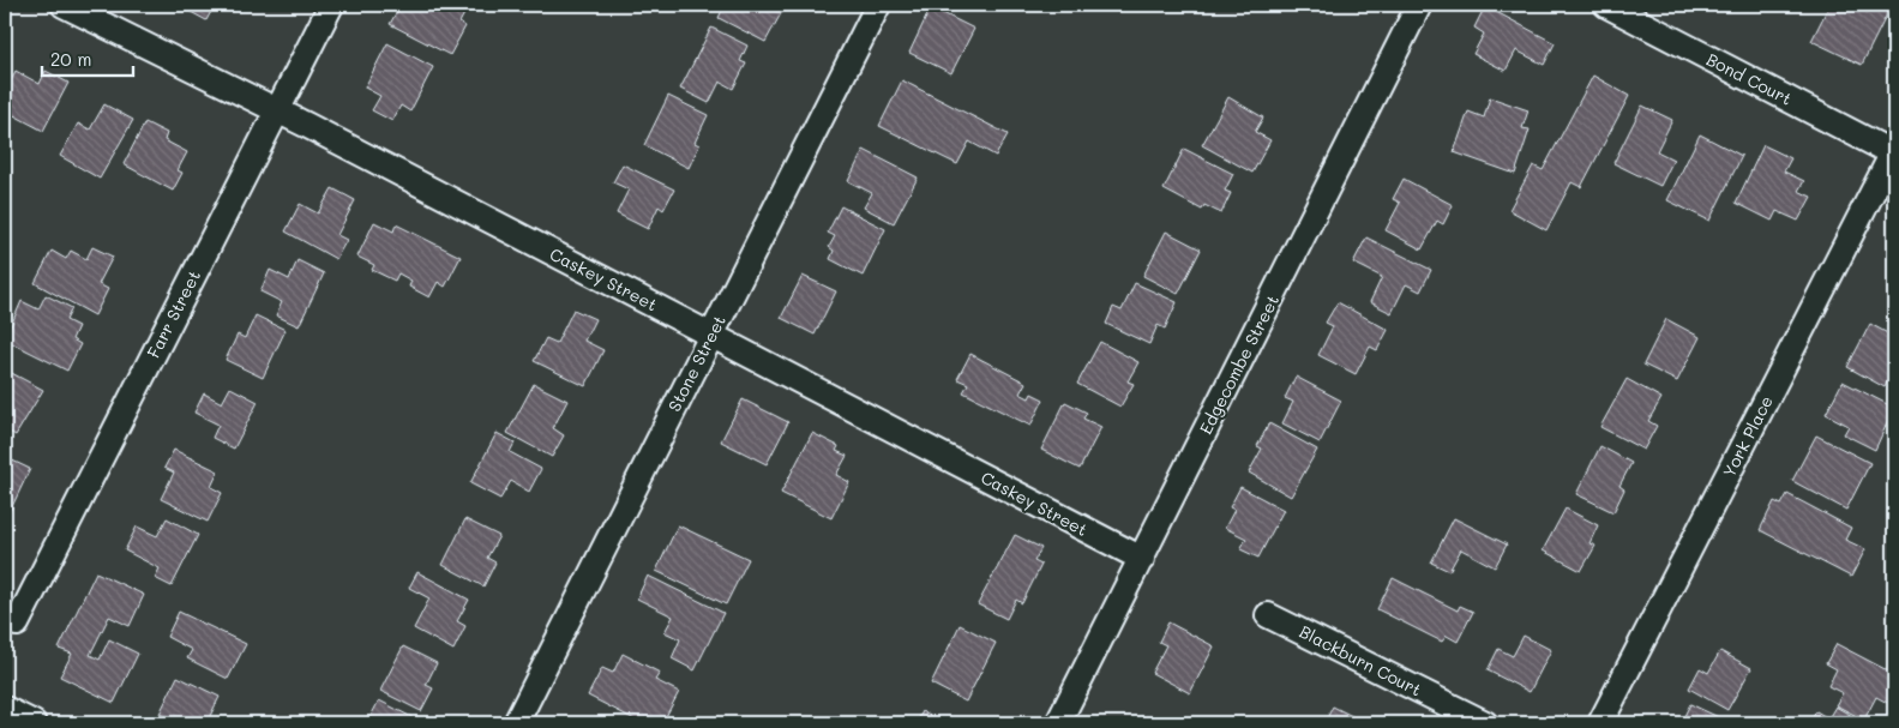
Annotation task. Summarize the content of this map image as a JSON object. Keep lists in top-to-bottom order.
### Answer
{
  "streets": {
    "street": [
      "Bond Court",
      "Caskey Street",
      "Farr Street",
      "Stone Street",
      "Edgecombe Street",
      "York Place",
      "Blackburn Court"
    ]
  },
  "crossings": [
    ["Bond Court", "York Place"],
    ["Caskey Street", "Farr Street"],
    ["Caskey Street", "Stone Street"],
    ["Caskey Street", "Edgecombe Street"]
  ],
  "scale_bar": "20 m"
}
